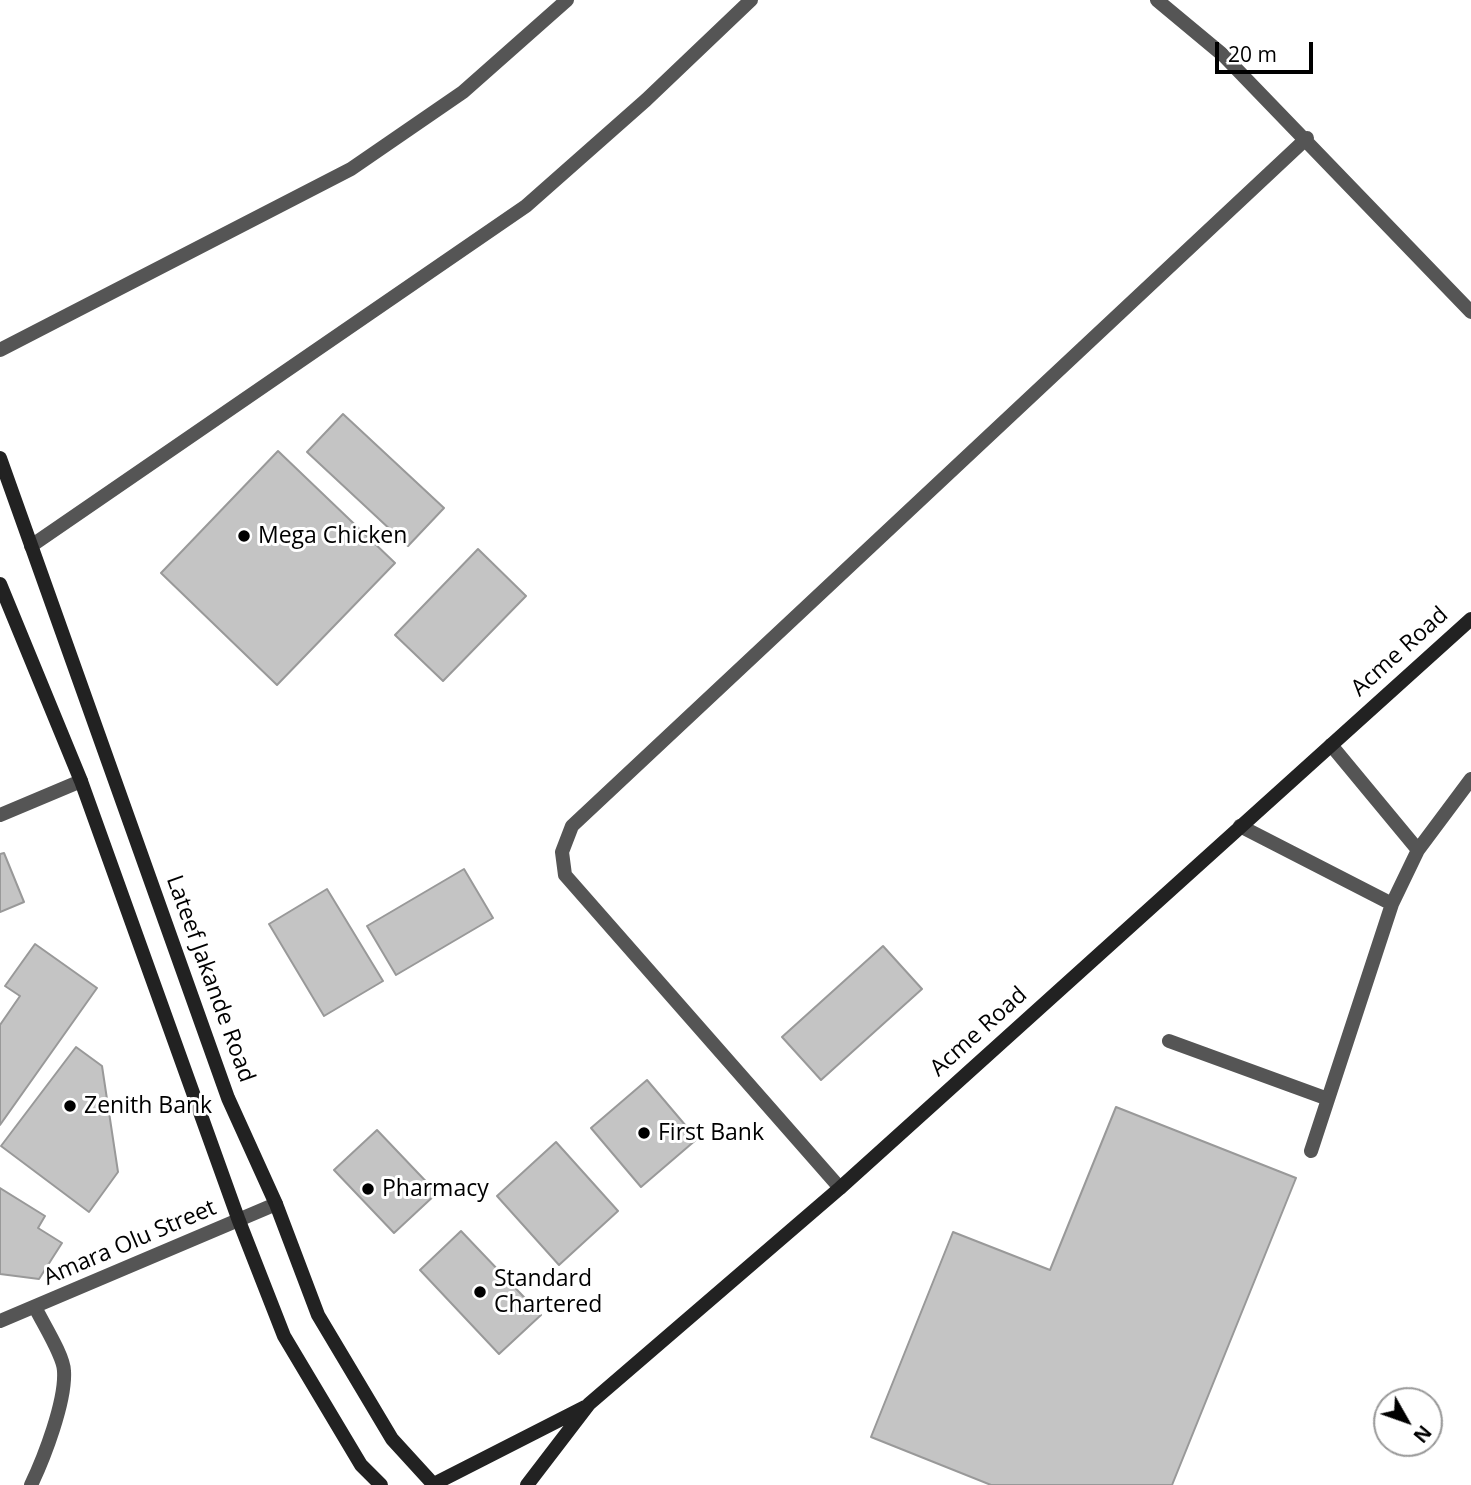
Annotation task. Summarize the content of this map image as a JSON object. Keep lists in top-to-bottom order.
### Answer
{
  "streets": {
    "main road": ["Acme Road", "Lateef Jakande Road"],
    "street": ["Amara Olu Street"]
  },
  "crossings": [
    ["Lateef Jakande Road", "Amara Olu Street"]
  ],
  "places": [
    "Mega Chicken",
    "Zenith Bank",
    "First Bank",
    "Pharmacy",
    "Standard Chartered"
  ],
  "scale_bar": "20 m",
  "north": "bottom right"
}
